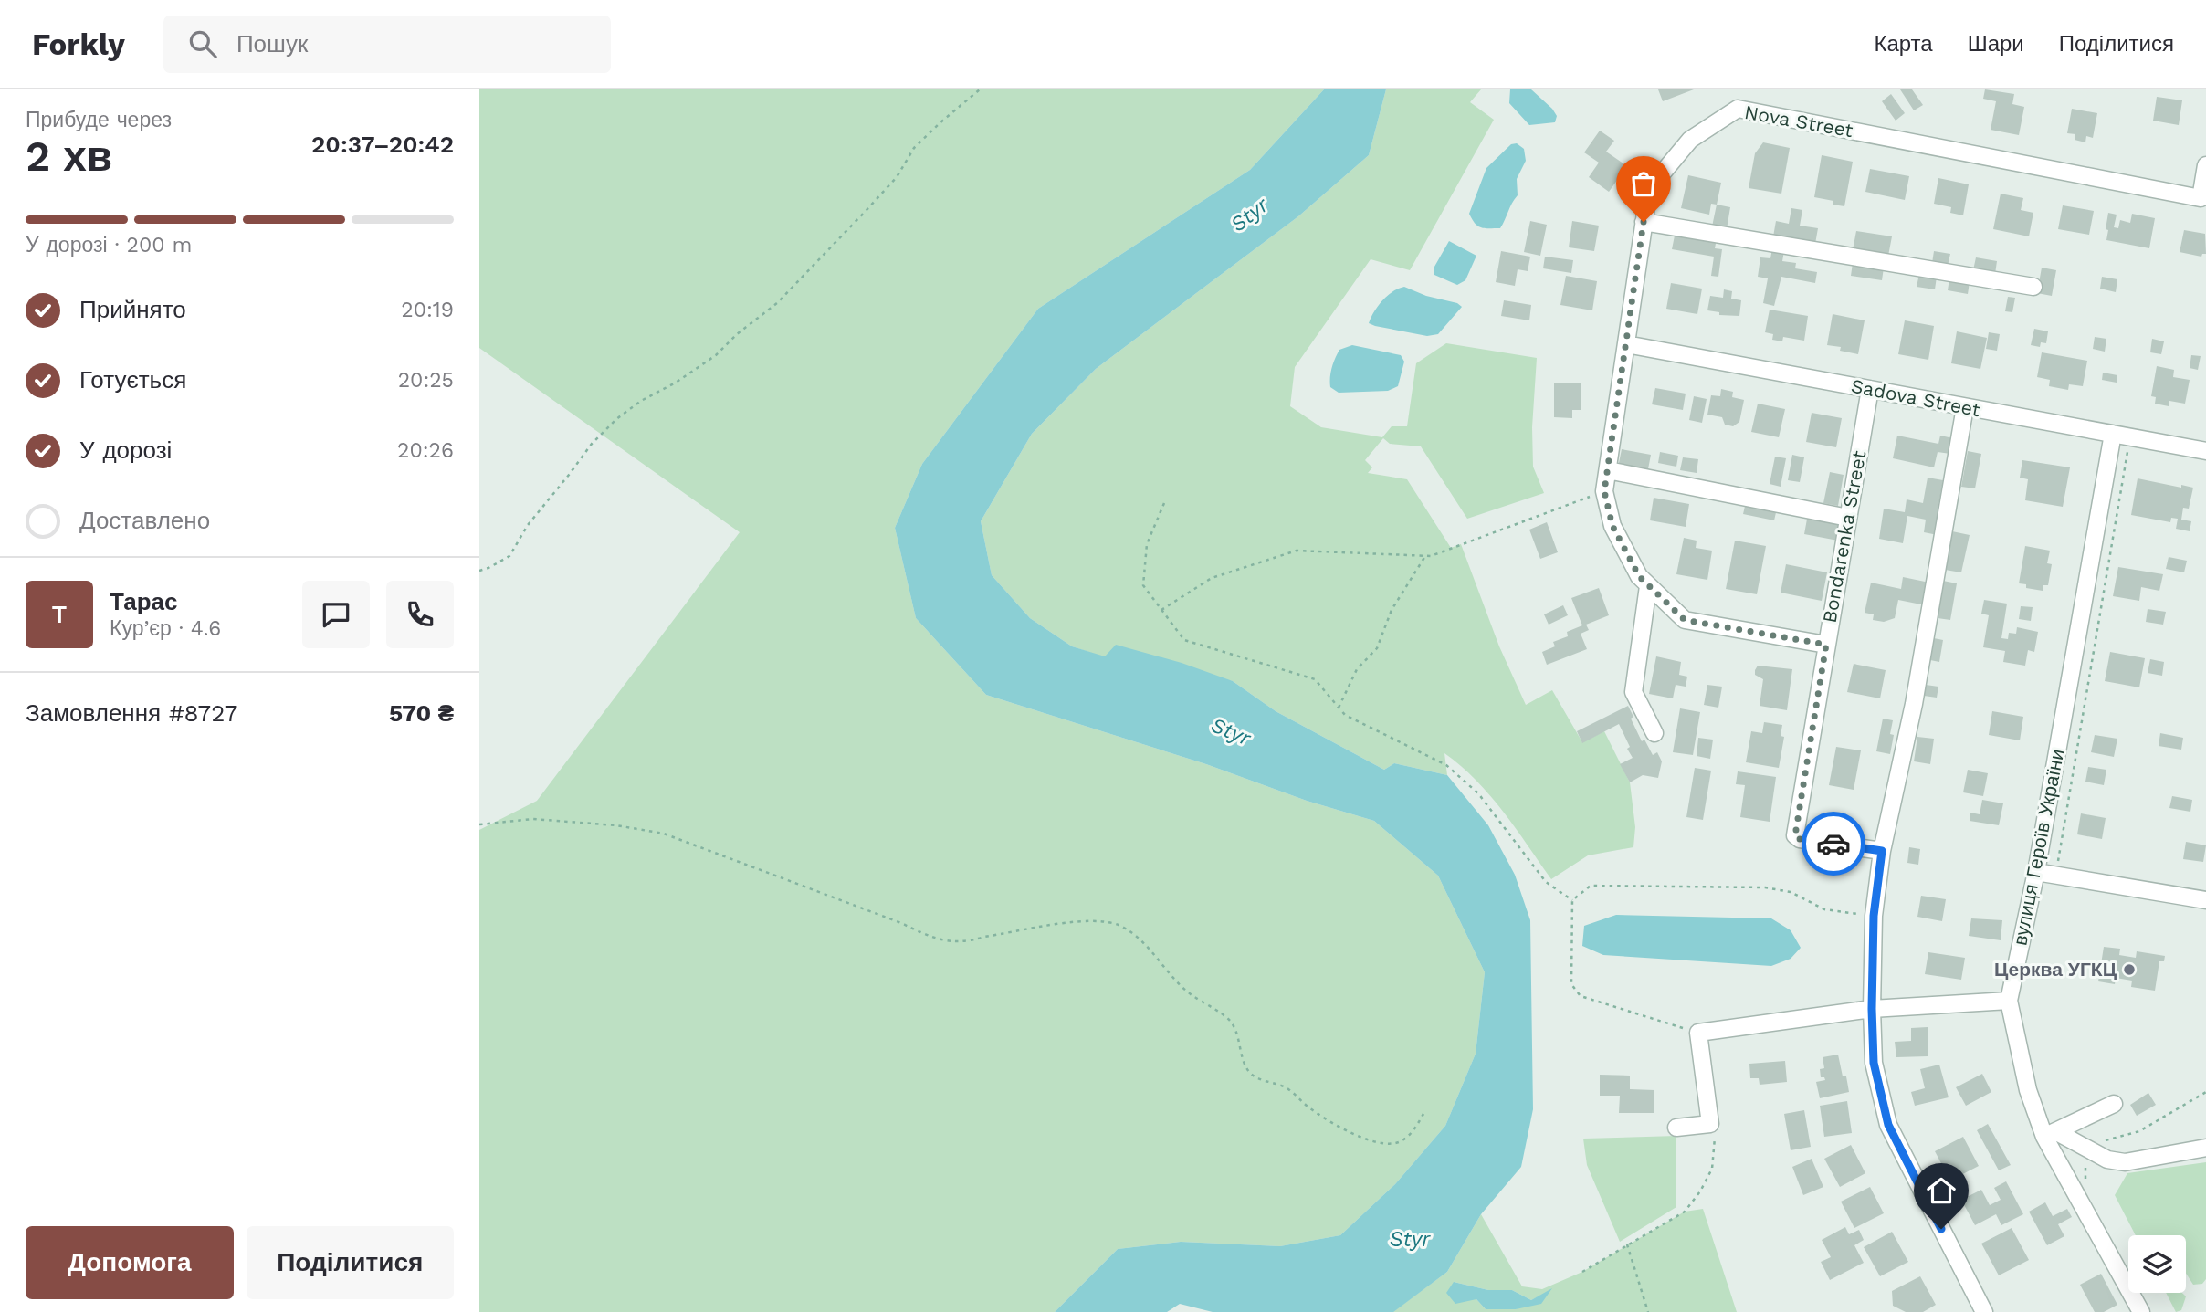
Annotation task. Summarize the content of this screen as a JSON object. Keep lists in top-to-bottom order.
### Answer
{
  "streets": {
    "street": [
      "Nova Street",
      "Sadova Street",
      "Bondarenka Street",
      "вулиця Героїв України"
    ]
  },
  "crossings": [
    ["Nova Street", "Sadova Street"],
    ["Nova Street", "Bondarenka Street"],
    ["Sadova Street", "Bondarenka Street"],
    ["Sadova Street", "вулиця Героїв України"]
  ],
  "water": ["Styr"],
  "places": ["Церква УГКЦ"],
  "page": {
    "header": "Forkly",
    "search": "Пошук",
    "nav": ["Карта", "Шари", "Поділитися"],
    "heading": ["2 хв", "Прибуде через", "20:37–20:42"],
    "panel": [
      "Тарас",
      "Кур’єр · 4.6",
      "Замовлення #8727",
      "570 ₴"
    ],
    "bar": "У дорозі · 200 m",
    "list": [
      ["Прийнято", "20:19"],
      ["Готується", "20:25"],
      ["У дорозі", "20:26"],
      "Доставлено"
    ],
    "round": "Т",
    "buttons": ["Допомога", "Поділитися"]
  }
}
